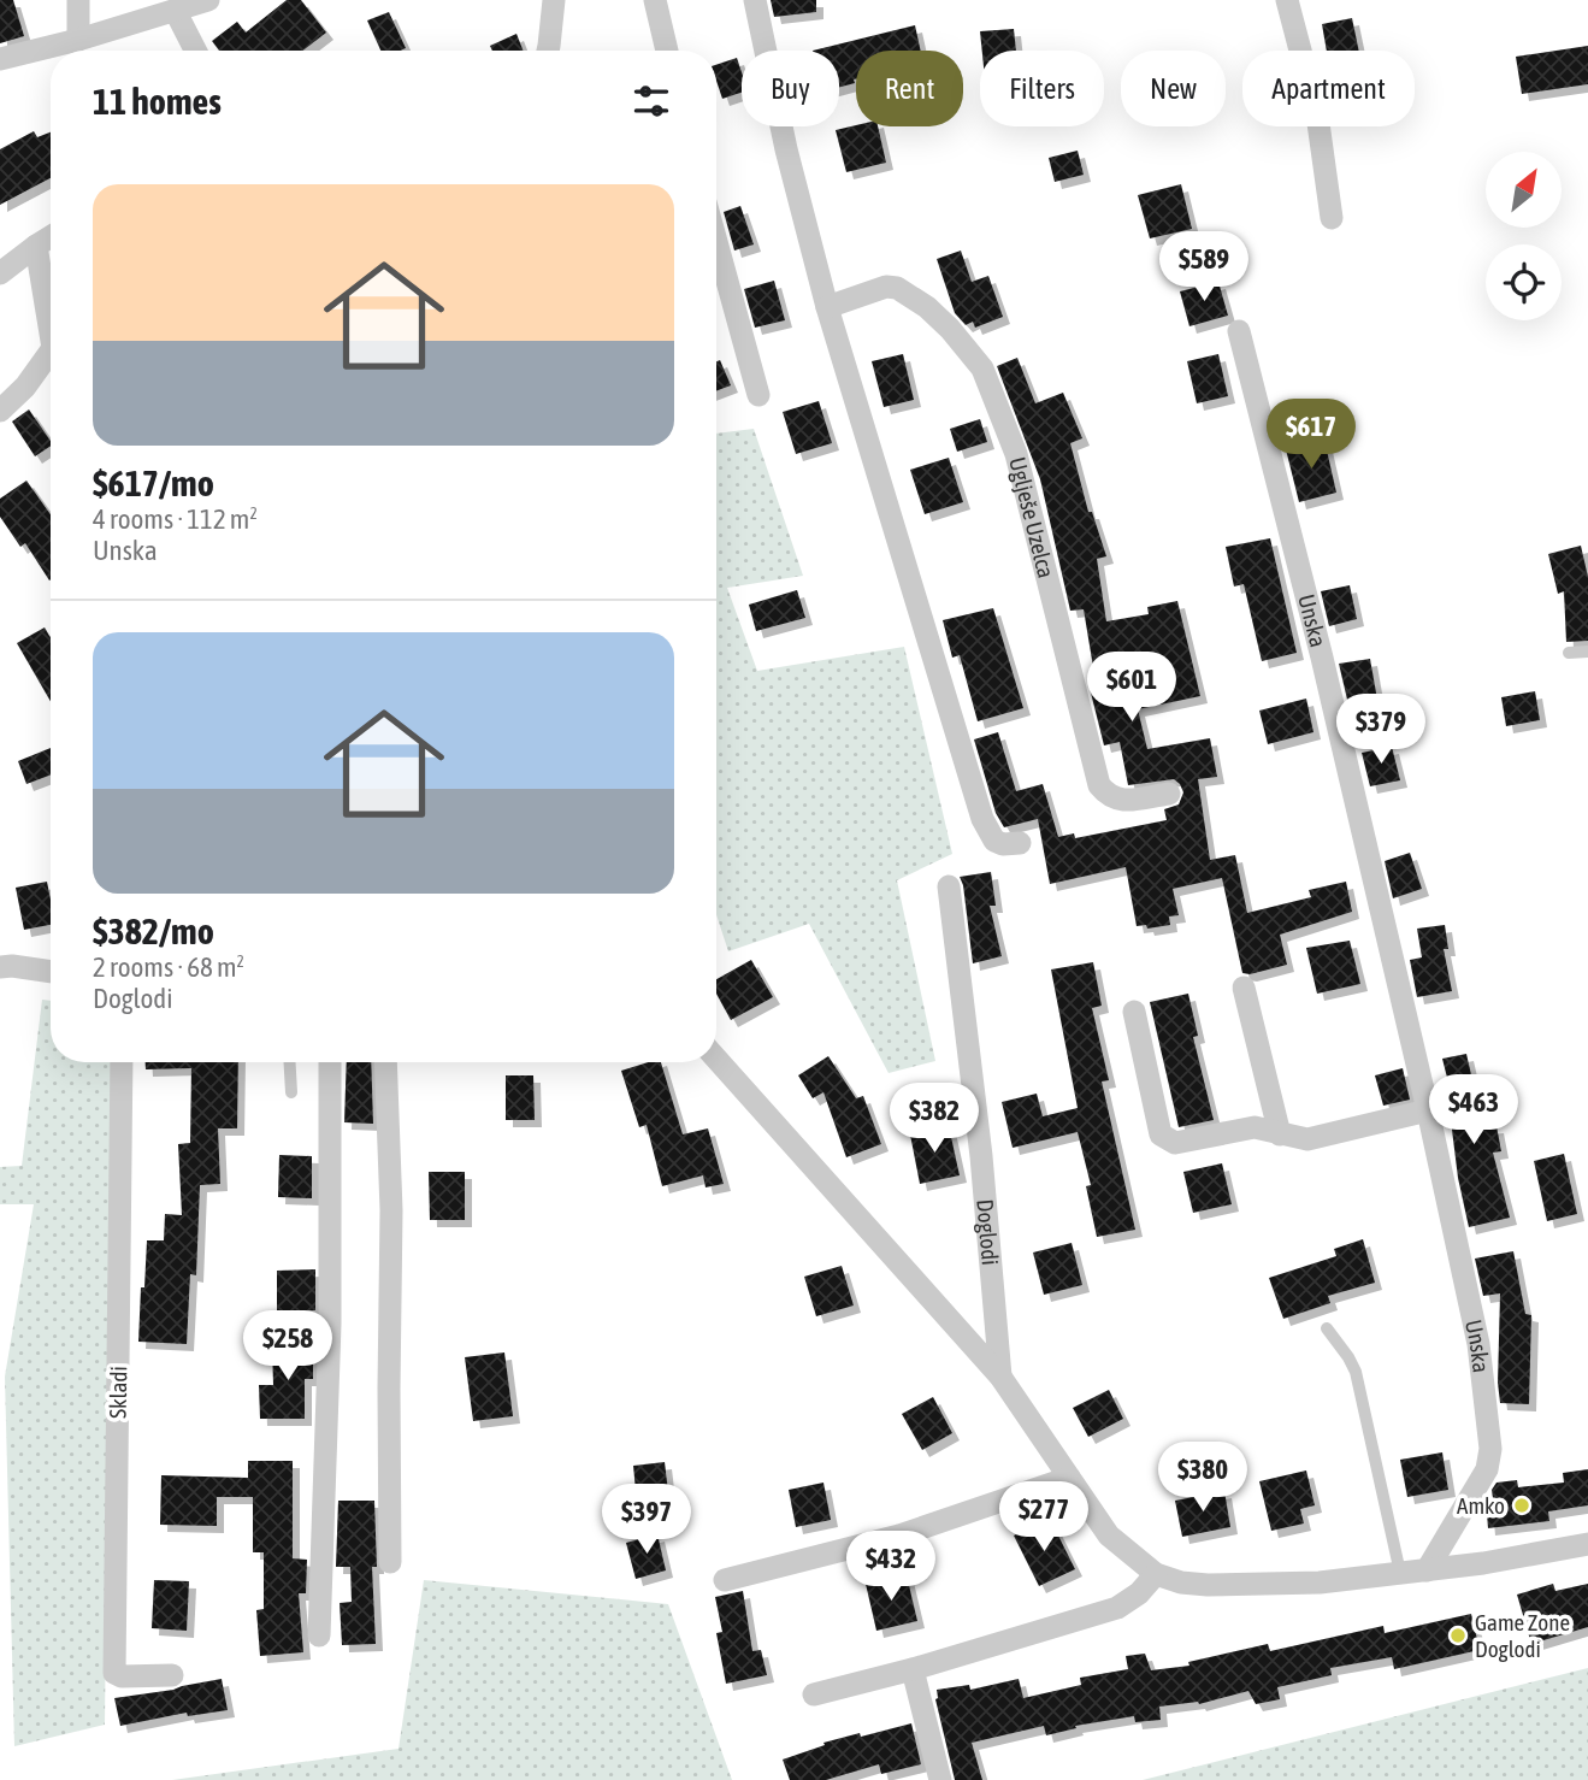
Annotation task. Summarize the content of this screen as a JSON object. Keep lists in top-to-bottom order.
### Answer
{
  "streets": {
    "street": [
      "Uglješe Uzelca",
      "Unska",
      "Doglodi",
      "Skladi"
    ]
  },
  "crossings": [
    ["Unska", "Doglodi"]
  ],
  "places": ["Amko", "Game Zone Doglodi"],
  "north": "top right",
  "page": {
    "chip": [
      "Buy",
      "Rent",
      "Filters",
      "New",
      "Apartment"
    ],
    "heading": "11 homes",
    "list": [
      {
        "name": "$617/mo",
        "note": "4 rooms · 112 m² · Unska"
      },
      {
        "name": "$382/mo",
        "note": "2 rooms · 68 m² · Doglodi"
      }
    ],
    "price": [
      "$589",
      "$617",
      "$601",
      "$379",
      "$463",
      "$382",
      "$258",
      "$380",
      "$277",
      "$397",
      "$432"
    ]
  }
}
